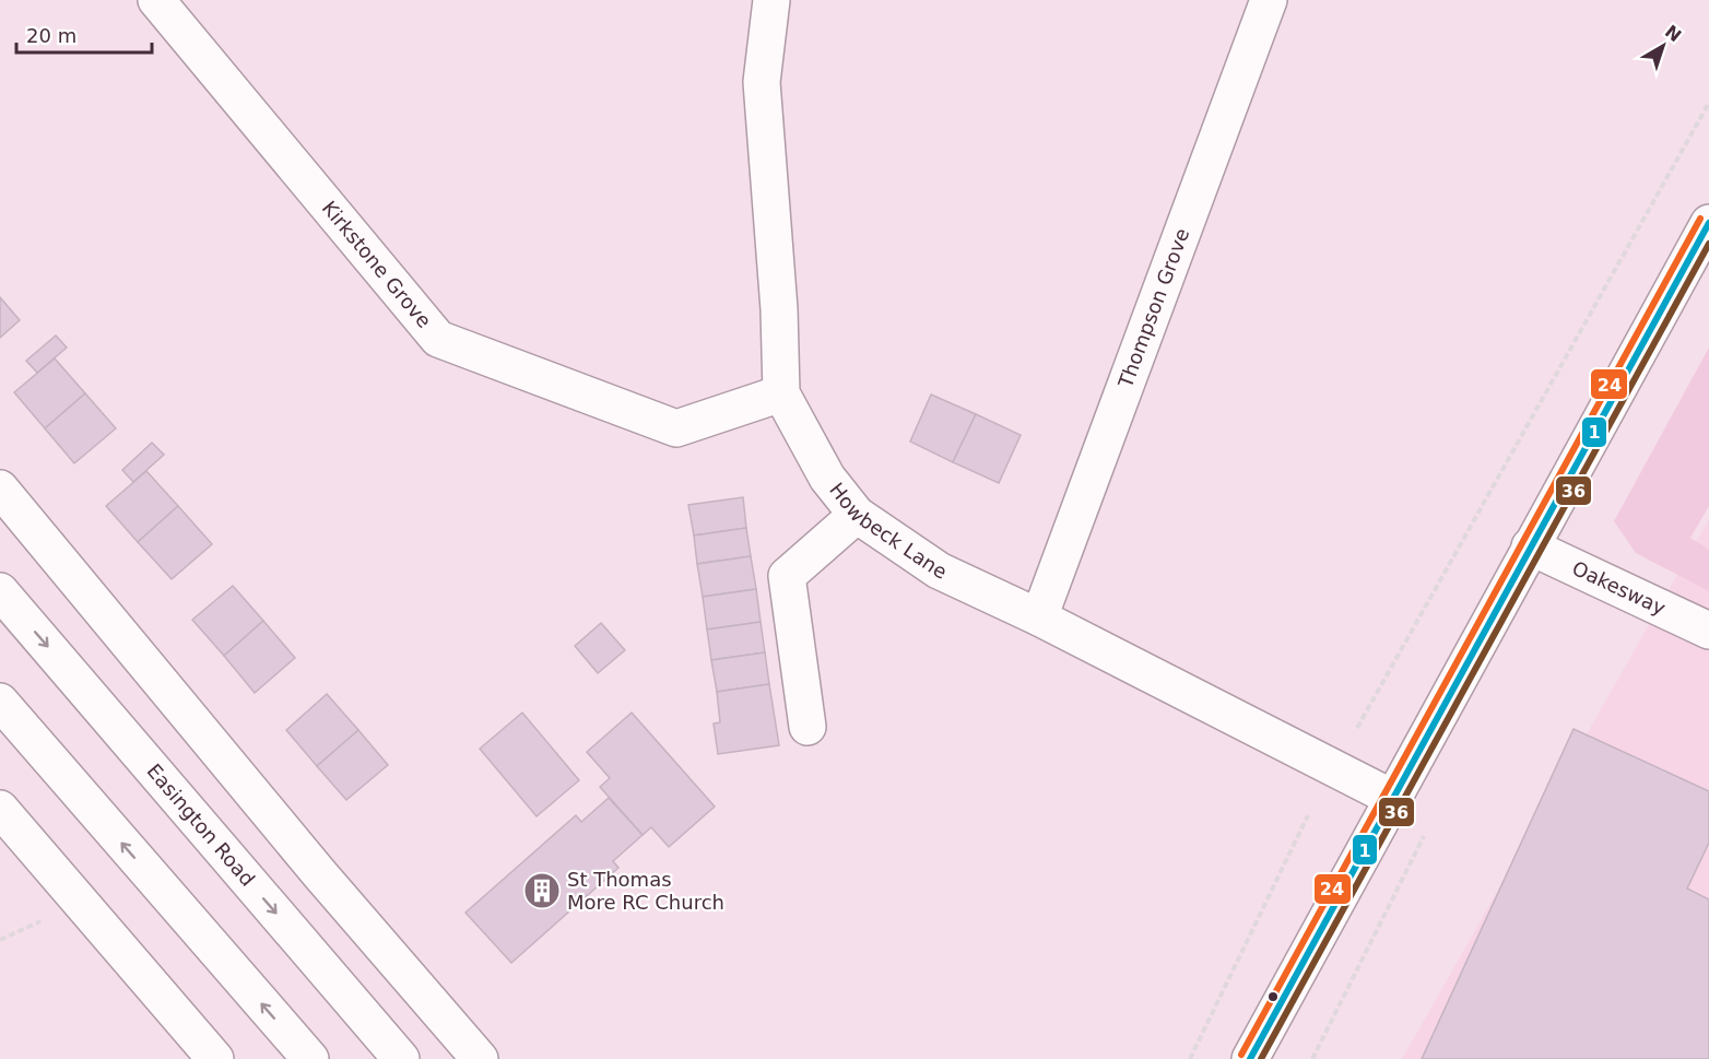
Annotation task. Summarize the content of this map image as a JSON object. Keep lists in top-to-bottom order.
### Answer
{
  "streets": {
    "main road": [
      "Kirkstone Grove",
      "Thompson Grove",
      "Howbeck Lane",
      "Oakesway",
      "Easington Road"
    ]
  },
  "crossings": [
    ["Kirkstone Grove", "Howbeck Lane"],
    ["Thompson Grove", "Howbeck Lane"]
  ],
  "places": {
    "building": ["St Thomas More RC Church"]
  },
  "lines": ["transit line 24", "transit line 1", "transit line 36"],
  "scale_bar": "20 m",
  "north": "top right"
}
